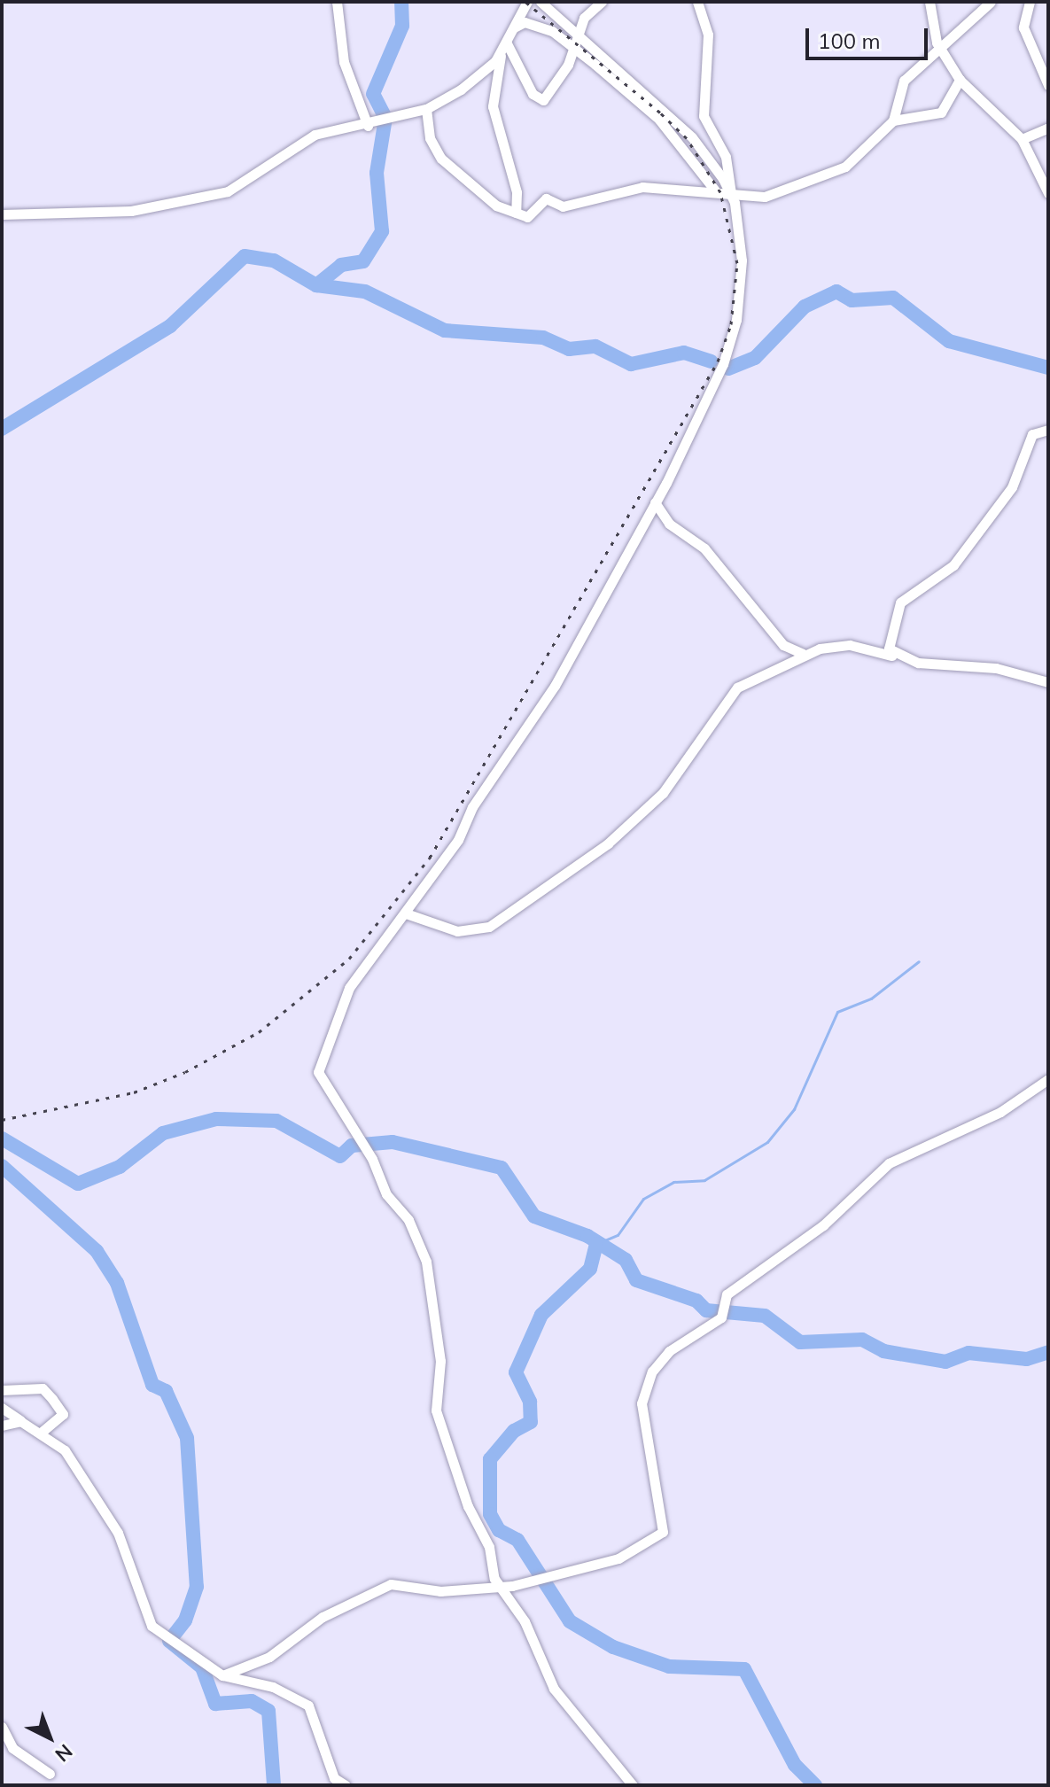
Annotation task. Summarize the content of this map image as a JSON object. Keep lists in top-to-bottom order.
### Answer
{
  "scale_bar": "100 m",
  "north": "bottom right"
}
